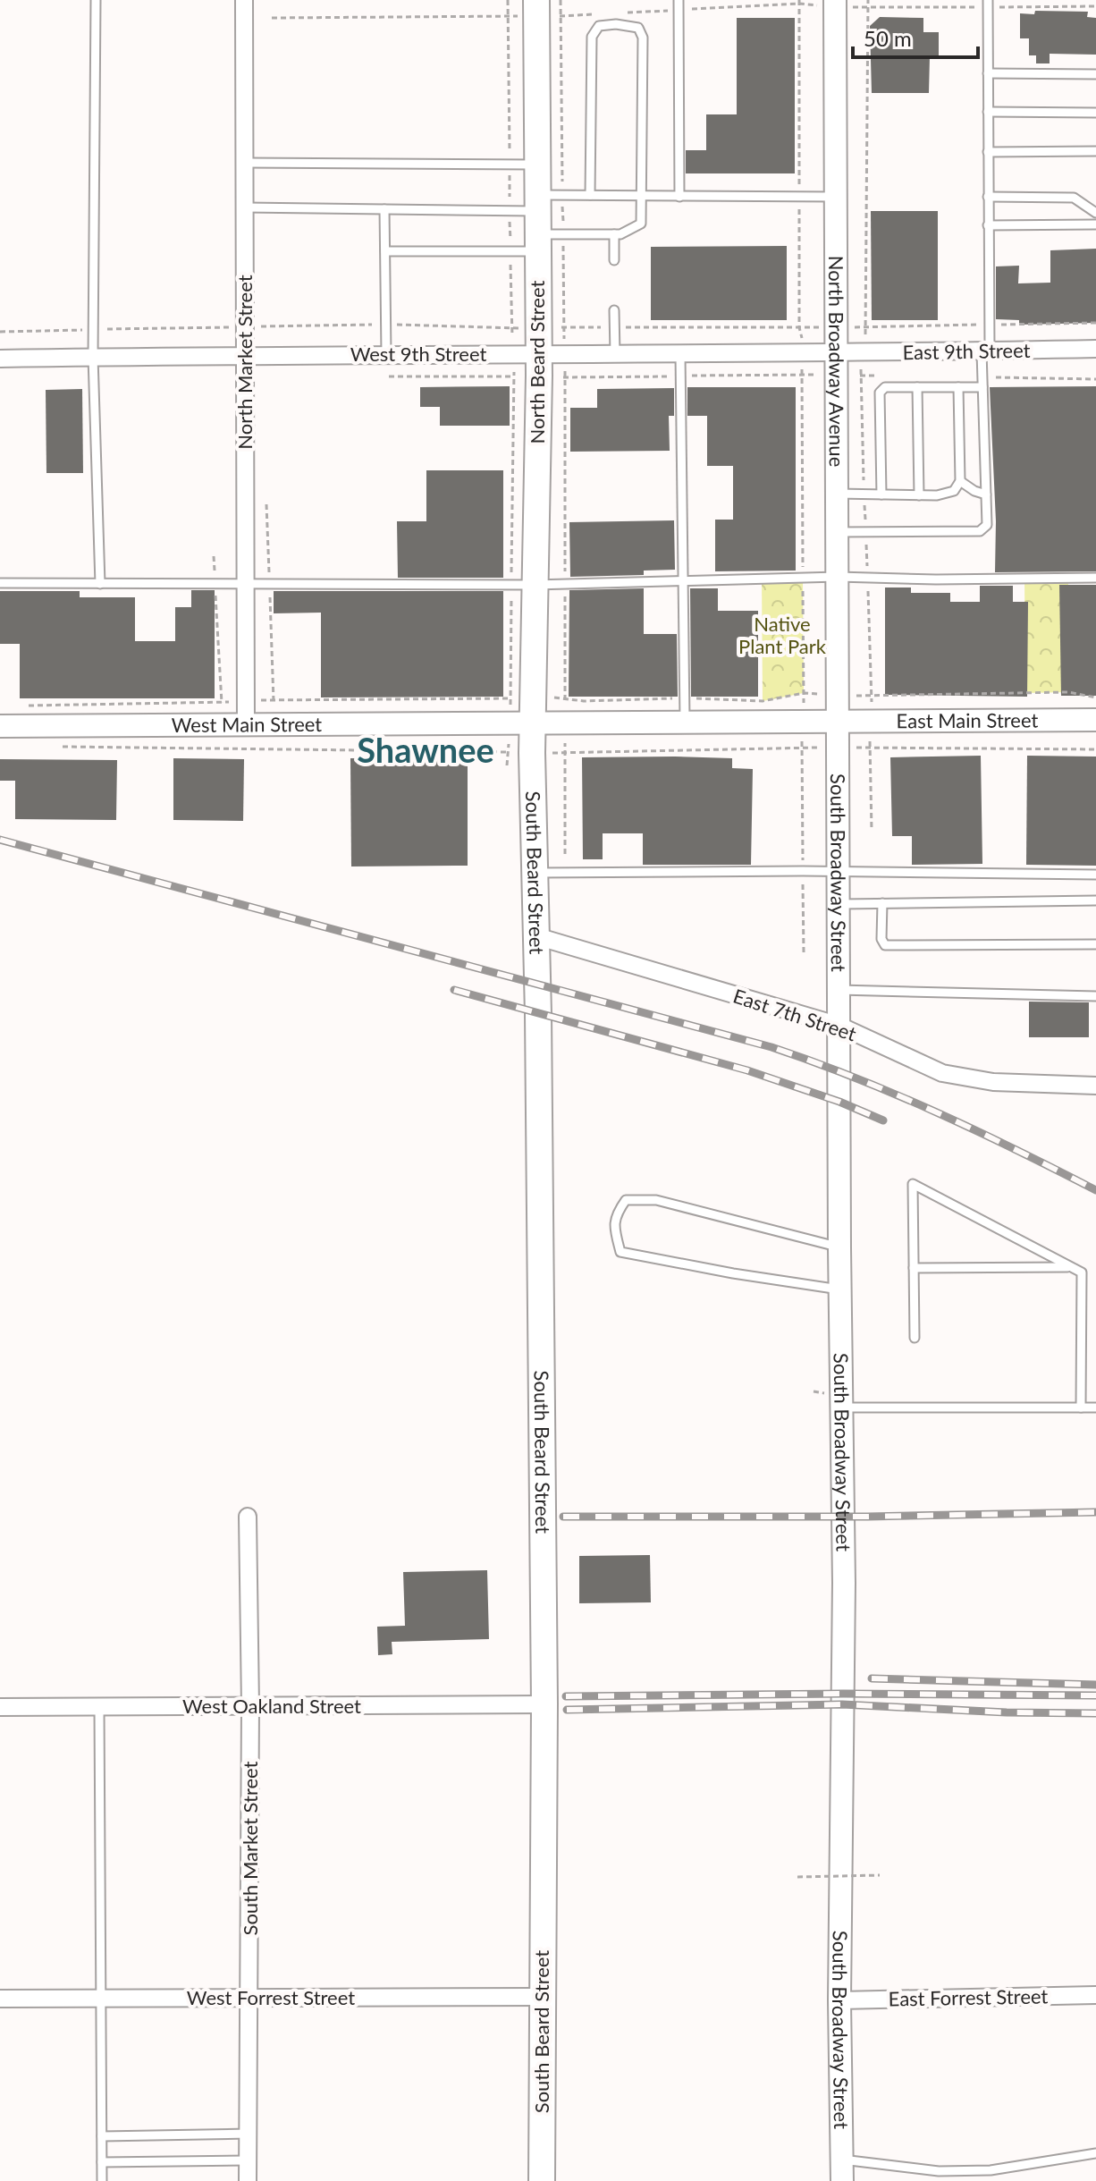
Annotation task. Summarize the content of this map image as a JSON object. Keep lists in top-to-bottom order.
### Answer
{
  "streets": {
    "main road": ["North Beard Street", "South Beard Street"],
    "street": [
      "East 9th Street",
      "West 9th Street",
      "North Broadway Avenue",
      "North Market Street",
      "East Main Street",
      "West Main Street",
      "South Broadway Street",
      "East 7th Street",
      "West Oakland Street",
      "South Market Street",
      "West Forrest Street",
      "East Forrest Street"
    ]
  },
  "crossings": [
    ["East 9th Street", "West 9th Street"],
    ["East 9th Street", "North Broadway Avenue"],
    ["West 9th Street", "North Broadway Avenue"],
    ["West 9th Street", "North Market Street"],
    ["West 9th Street", "North Beard Street"],
    ["North Broadway Avenue", "East Main Street"],
    ["North Broadway Avenue", "West Main Street"],
    ["North Broadway Avenue", "South Broadway Street"],
    ["North Market Street", "West Main Street"],
    ["North Beard Street", "West Main Street"],
    ["North Beard Street", "South Beard Street"],
    ["East Main Street", "West Main Street"],
    ["East Main Street", "South Broadway Street"],
    ["West Main Street", "South Broadway Street"],
    ["West Main Street", "South Beard Street"],
    ["South Broadway Street", "East 7th Street"],
    ["South Broadway Street", "East Forrest Street"],
    ["South Beard Street", "East 7th Street"],
    ["South Beard Street", "West Oakland Street"],
    ["South Beard Street", "West Forrest Street"],
    ["West Oakland Street", "South Market Street"],
    ["South Market Street", "West Forrest Street"]
  ],
  "districts": ["Shawnee"],
  "parks": ["Native Plant Park"],
  "scale_bar": "50 m"
}
